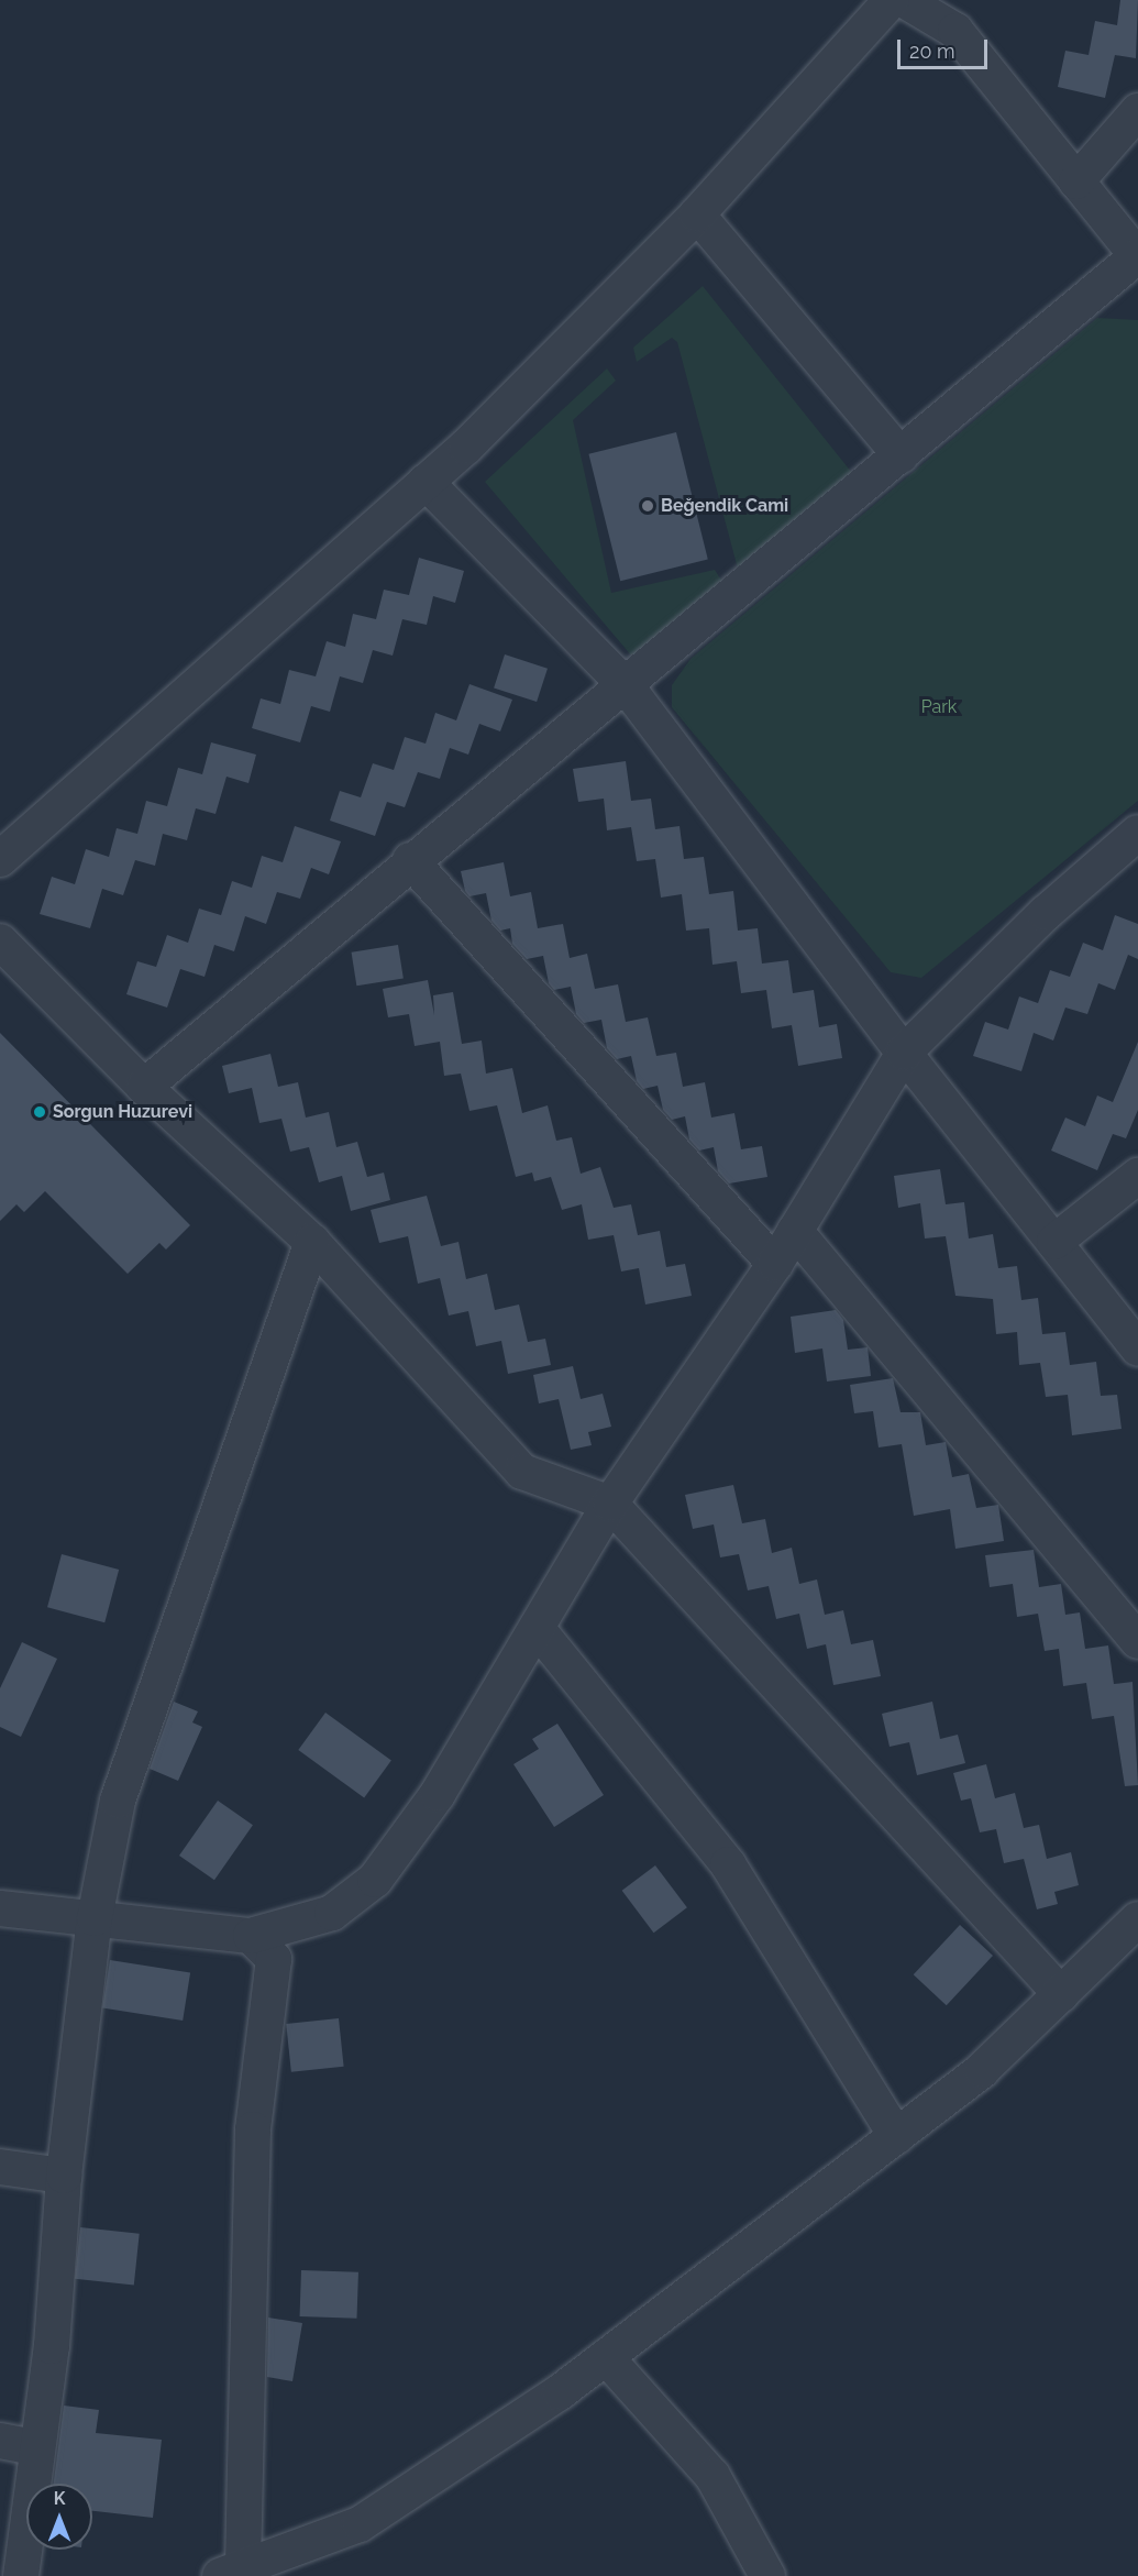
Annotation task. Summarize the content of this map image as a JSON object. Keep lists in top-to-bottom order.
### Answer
{
  "parks": ["Park"],
  "places": ["Beğendik Cami", "Sorgun Huzurevi"],
  "scale_bar": "20 m",
  "north": "top"
}
